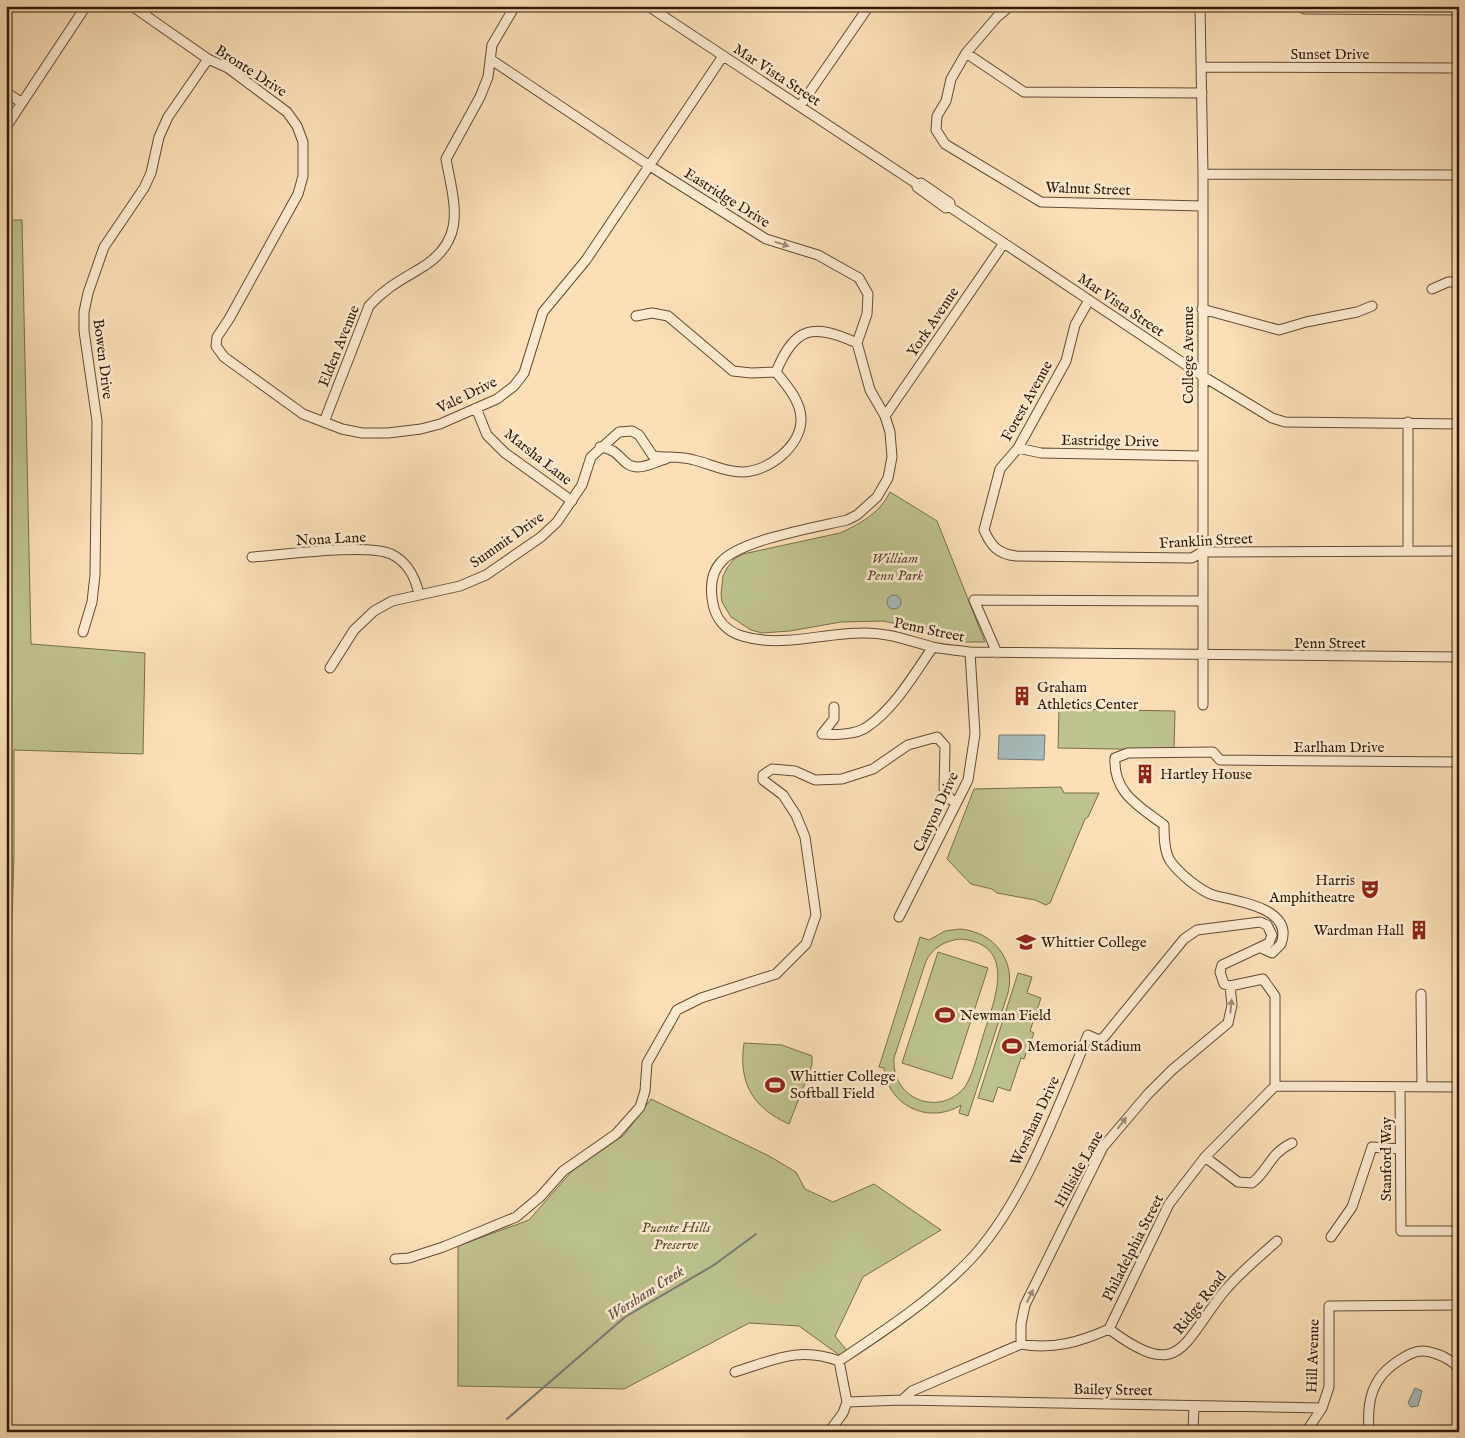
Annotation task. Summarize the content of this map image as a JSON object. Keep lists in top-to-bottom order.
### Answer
{
  "streets": {
    "street": [
      "Sunset Drive",
      "Bronte Drive",
      "Mar Vista Street",
      "Walnut Street",
      "Eastridge Drive",
      "York Avenue",
      "Elden Avenue",
      "College Avenue",
      "Bowen Drive",
      "Vale Drive",
      "Forest Avenue",
      "Marsha Lane",
      "Nona Lane",
      "Summit Drive",
      "Franklin Street",
      "Penn Street",
      "Earlham Drive",
      "Canyon Drive",
      "Worsham Drive",
      "Stanford Way",
      "Hillside Lane",
      "Philadelphia Street",
      "Ridge Road",
      "Hill Avenue",
      "Bailey Street"
    ]
  },
  "crossings": [
    ["Sunset Drive", "College Avenue"],
    ["Bronte Drive", "Bowen Drive"],
    ["Bronte Drive", "Vale Drive"],
    ["Mar Vista Street", "York Avenue"],
    ["Mar Vista Street", "College Avenue"],
    ["Mar Vista Street", "Vale Drive"],
    ["Mar Vista Street", "Forest Avenue"],
    ["Walnut Street", "College Avenue"],
    ["Eastridge Drive", "Elden Avenue"],
    ["Eastridge Drive", "College Avenue"],
    ["Eastridge Drive", "Vale Drive"],
    ["Eastridge Drive", "Forest Avenue"],
    ["York Avenue", "Penn Street"],
    ["Elden Avenue", "Vale Drive"],
    ["College Avenue", "Franklin Street"],
    ["College Avenue", "Penn Street"],
    ["Vale Drive", "Marsha Lane"],
    ["Forest Avenue", "Franklin Street"],
    ["Marsha Lane", "Summit Drive"],
    ["Nona Lane", "Summit Drive"],
    ["Penn Street", "Canyon Drive"],
    ["Earlham Drive", "Worsham Drive"],
    ["Philadelphia Street", "Ridge Road"],
    ["Hill Avenue", "Bailey Street"]
  ],
  "one_way": ["Eastridge Drive", "Hillside Lane"],
  "water": ["Worsham Creek"],
  "parks": ["William Penn Park", "Puente Hills Preserve"],
  "places": {
    "building": ["Graham Athletics Center", "Hartley House", "Wardman Hall"],
    "theatre": ["Harris Amphitheatre"],
    "school or university": ["Whittier College"],
    "sports": ["Newman Field", "Memorial Stadium", "Whittier College Softball Field"]
  }
}
